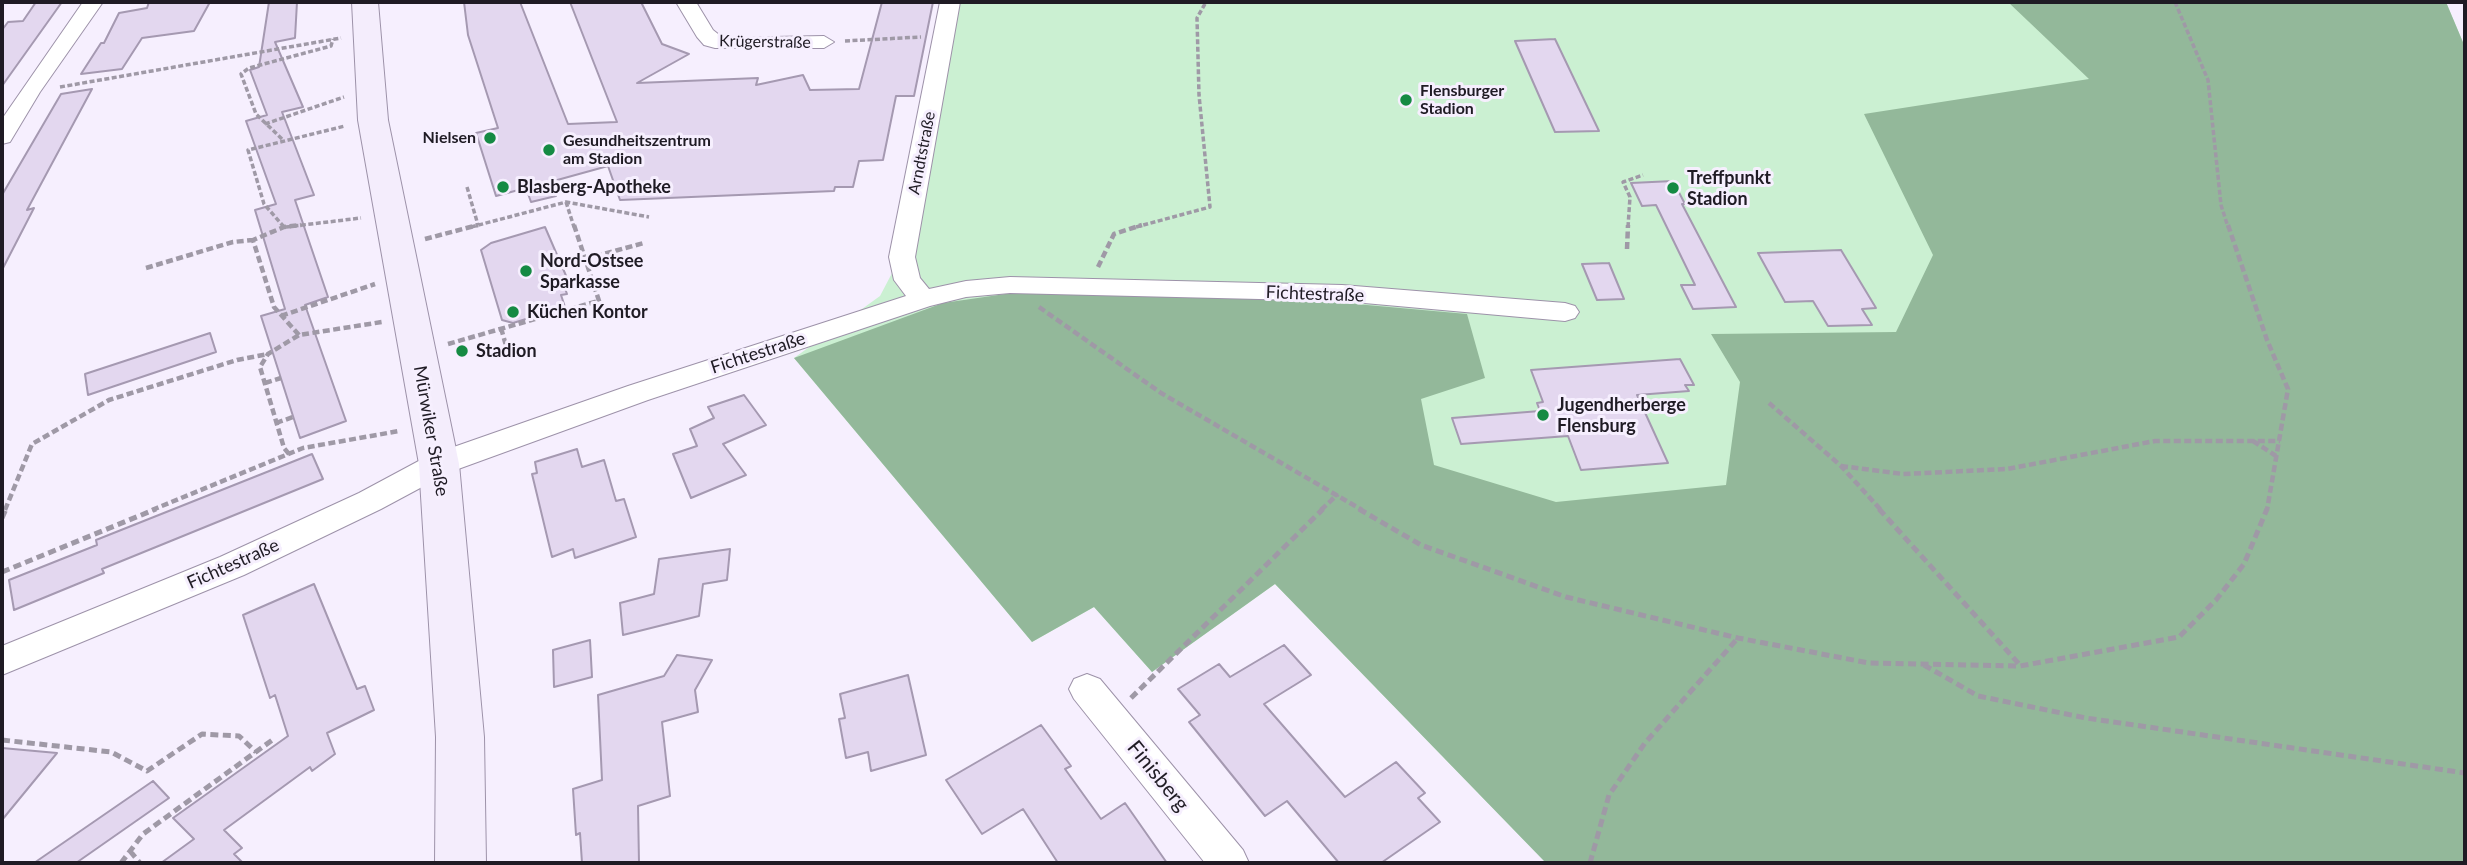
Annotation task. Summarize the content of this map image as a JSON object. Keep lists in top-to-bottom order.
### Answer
{
  "streets": {
    "main road": ["Mürwiker Straße"],
    "street": [
      "Krügerstraße",
      "Arndtstraße",
      "Fichtestraße",
      "Finisberg"
    ]
  },
  "crossings": [
    ["Arndtstraße", "Fichtestraße"],
    ["Fichtestraße", "Mürwiker Straße"]
  ],
  "places": [
    "Flensburger Stadion",
    "Nielsen",
    "Gesundheitszentrum am Stadion",
    "Blasberg-Apotheke",
    "Treffpunkt Stadion",
    "Nord-Ostsee Sparkasse",
    "Küchen Kontor",
    "Stadion",
    "Jugendherberge Flensburg"
  ]
}
